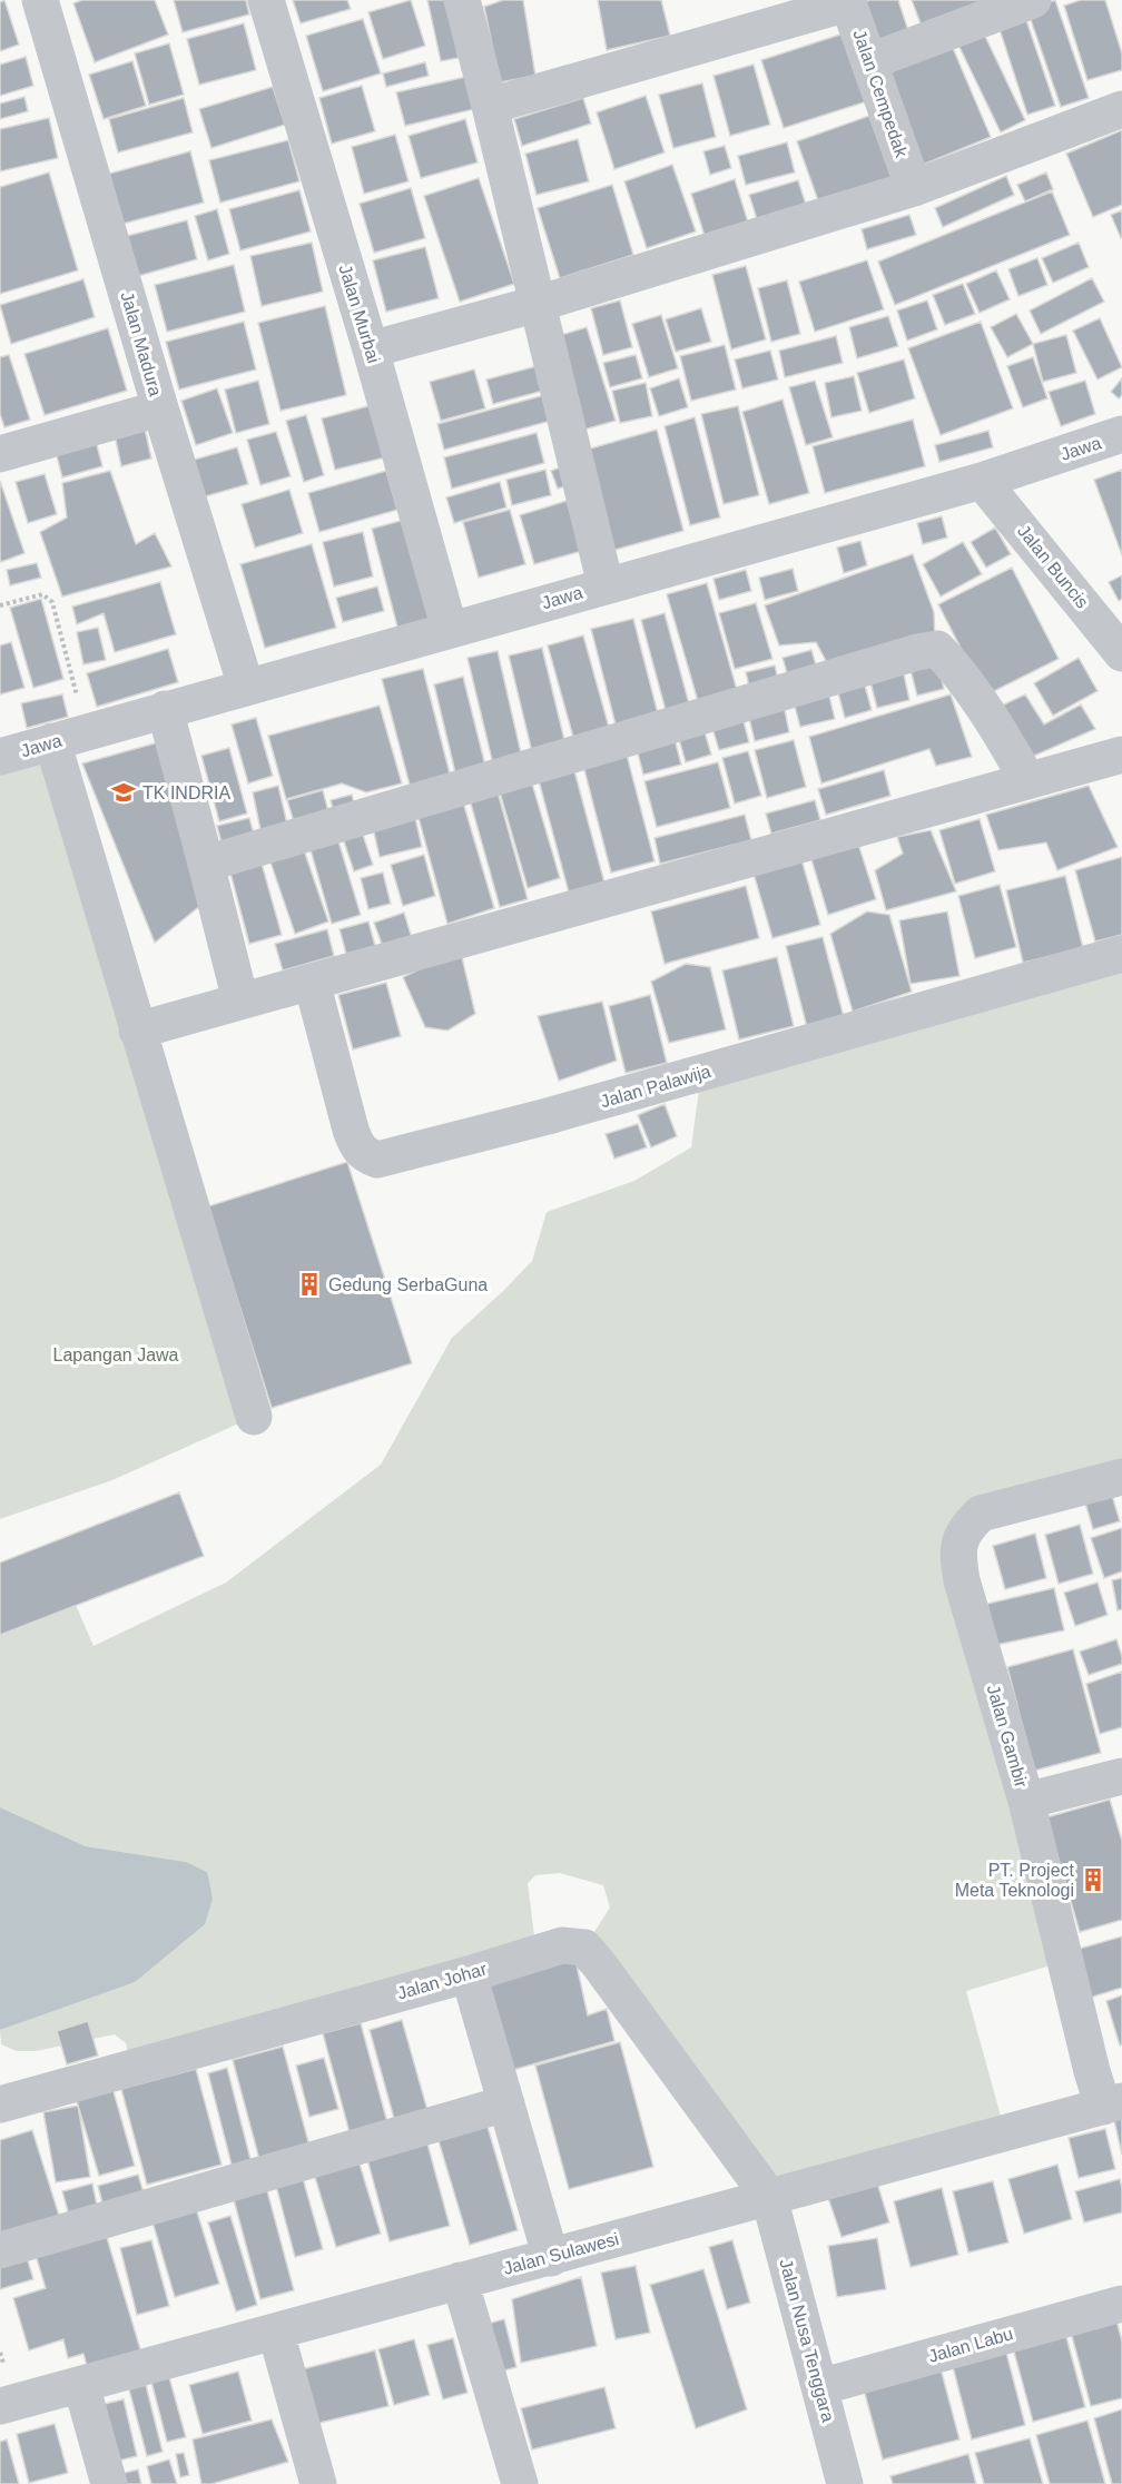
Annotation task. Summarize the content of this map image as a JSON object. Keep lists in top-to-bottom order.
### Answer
{
  "streets": {
    "street": [
      "Jalan Cempedak",
      "Jalan Murbai",
      "Jalan Madura",
      "Jawa",
      "Jalan Buncis",
      "Jalan Palawija",
      "Jalan Gambir",
      "Jalan Johar",
      "Jalan Sulawesi",
      "Jalan Nusa Tenggara",
      "Jalan Labu"
    ]
  },
  "crossings": [
    ["Jalan Murbai", "Jawa"],
    ["Jalan Madura", "Jawa"],
    ["Jawa", "Jalan Buncis"],
    ["Jalan Gambir", "Jalan Sulawesi"],
    ["Jalan Johar", "Jalan Sulawesi"],
    ["Jalan Johar", "Jalan Nusa Tenggara"],
    ["Jalan Sulawesi", "Jalan Nusa Tenggara"],
    ["Jalan Nusa Tenggara", "Jalan Labu"]
  ],
  "parks": ["Lapangan Jawa"],
  "places": {
    "school or university": ["TK INDRIA"],
    "building": ["Gedung SerbaGuna", "PT. Project Meta Teknologi"]
  }
}
